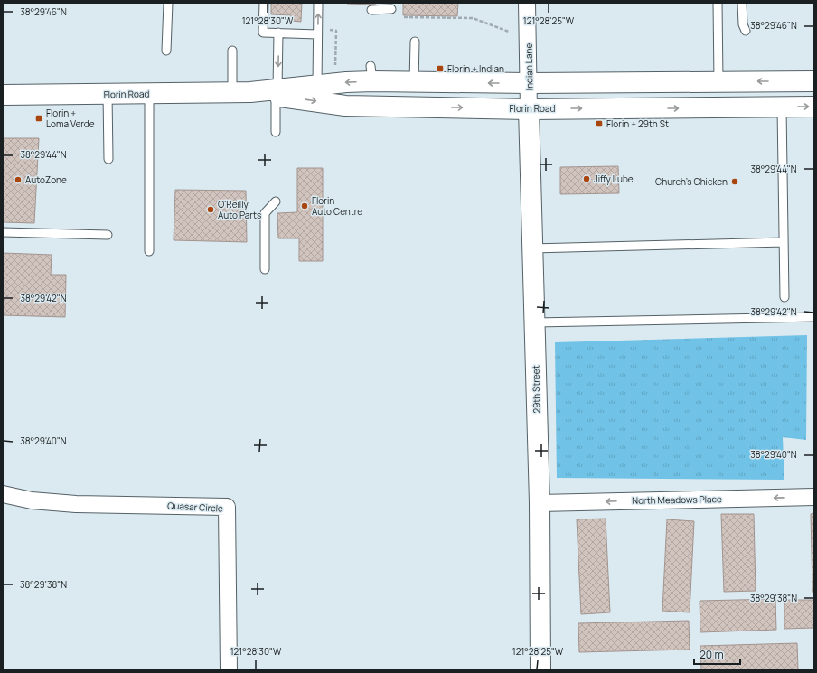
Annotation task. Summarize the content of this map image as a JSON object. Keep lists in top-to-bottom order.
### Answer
{
  "streets": {
    "main road": ["Florin Road", "29th Street"],
    "street": ["Indian Lane", "North Meadows Place", "Quasar Circle"]
  },
  "crossings": [
    ["Indian Lane", "Florin Road"],
    ["Indian Lane", "29th Street"],
    ["Florin Road", "29th Street"],
    ["29th Street", "North Meadows Place"]
  ],
  "one_way": ["North Meadows Place"],
  "places": {
    "transit": ["Florin + Indian", "Florin + Loma Verde", "Florin + 29th St"],
    "other": [
      "Jiffy Lube",
      "AutoZone",
      "Church's Chicken",
      "Florin Auto Centre",
      "O'Reilly Auto Parts"
    ]
  },
  "scale_bar": "20 m",
  "coordinates": [
    "38°29'46\"N",
    "121°28'30\"W",
    "121°28'25\"W",
    "38°29'44\"N",
    "38°29'42\"N",
    "38°29'40\"N",
    "38°29'38\"N"
  ]
}
